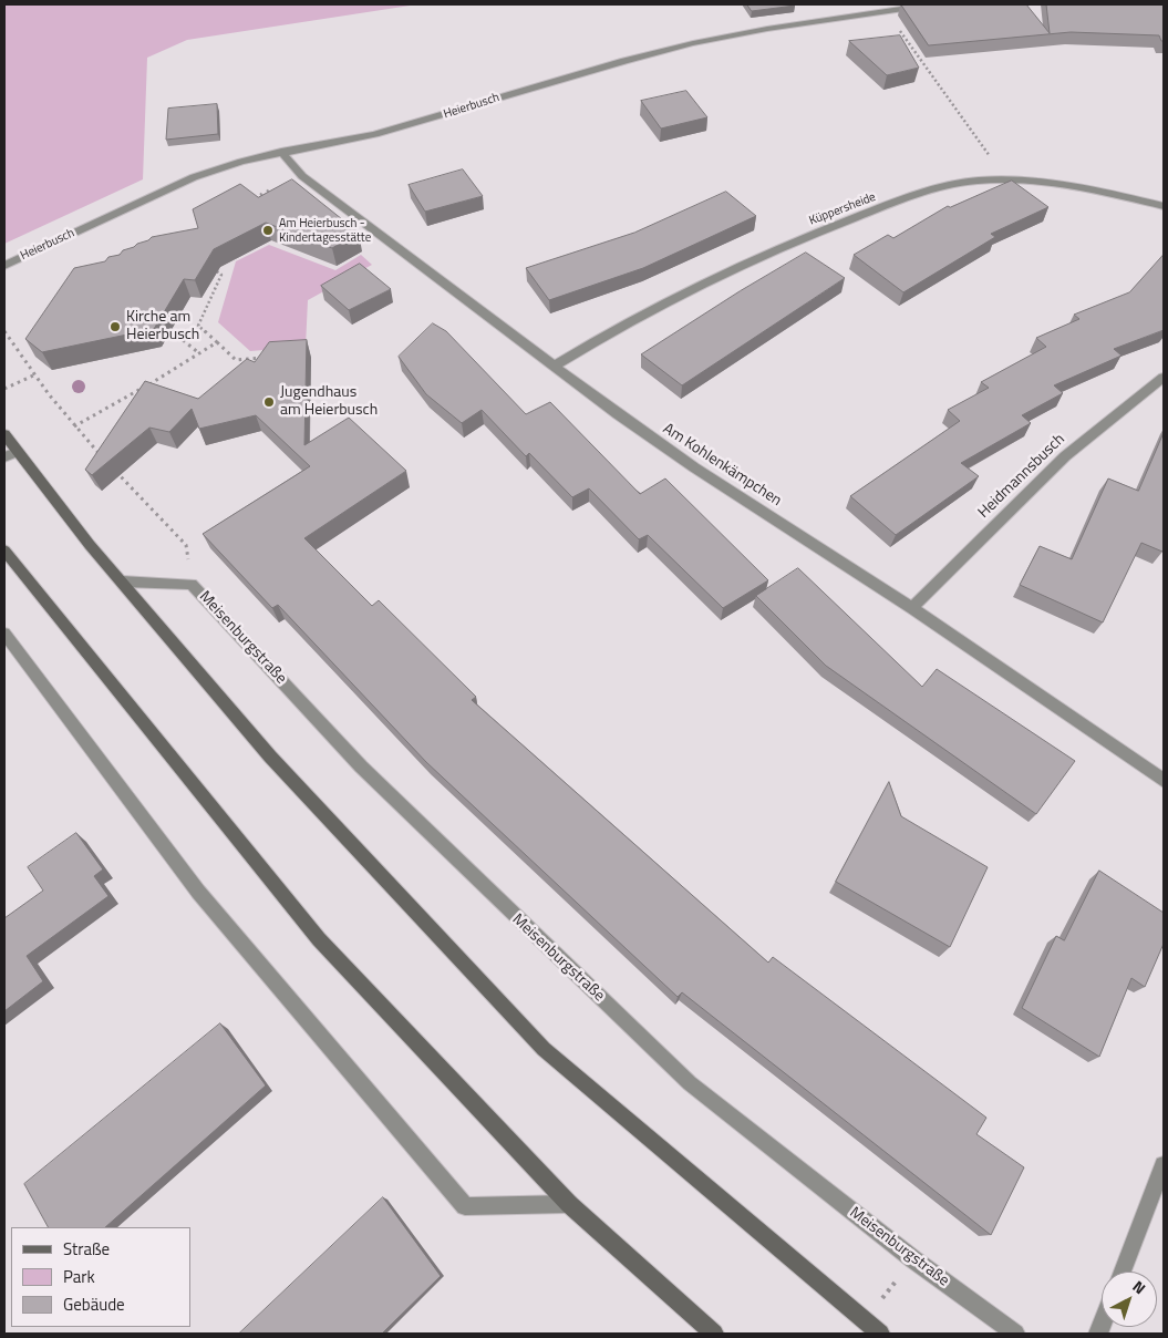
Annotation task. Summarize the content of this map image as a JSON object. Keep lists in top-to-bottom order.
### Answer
{
  "streets": {
    "street": [
      "Heierbusch",
      "Küppersheide",
      "Am Kohlenkämpchen",
      "Heidmannsbusch",
      "Meisenburgstraße"
    ]
  },
  "crossings": [
    ["Heierbusch", "Am Kohlenkämpchen"],
    ["Küppersheide", "Am Kohlenkämpchen"],
    ["Am Kohlenkämpchen", "Heidmannsbusch"]
  ],
  "places": ["Am Heierbusch - Kindertagesstätte", "Kirche am Heierbusch", "Jugendhaus am Heierbusch"],
  "legend": ["Straße", "Park", "Gebäude"],
  "north": "top right"
}
